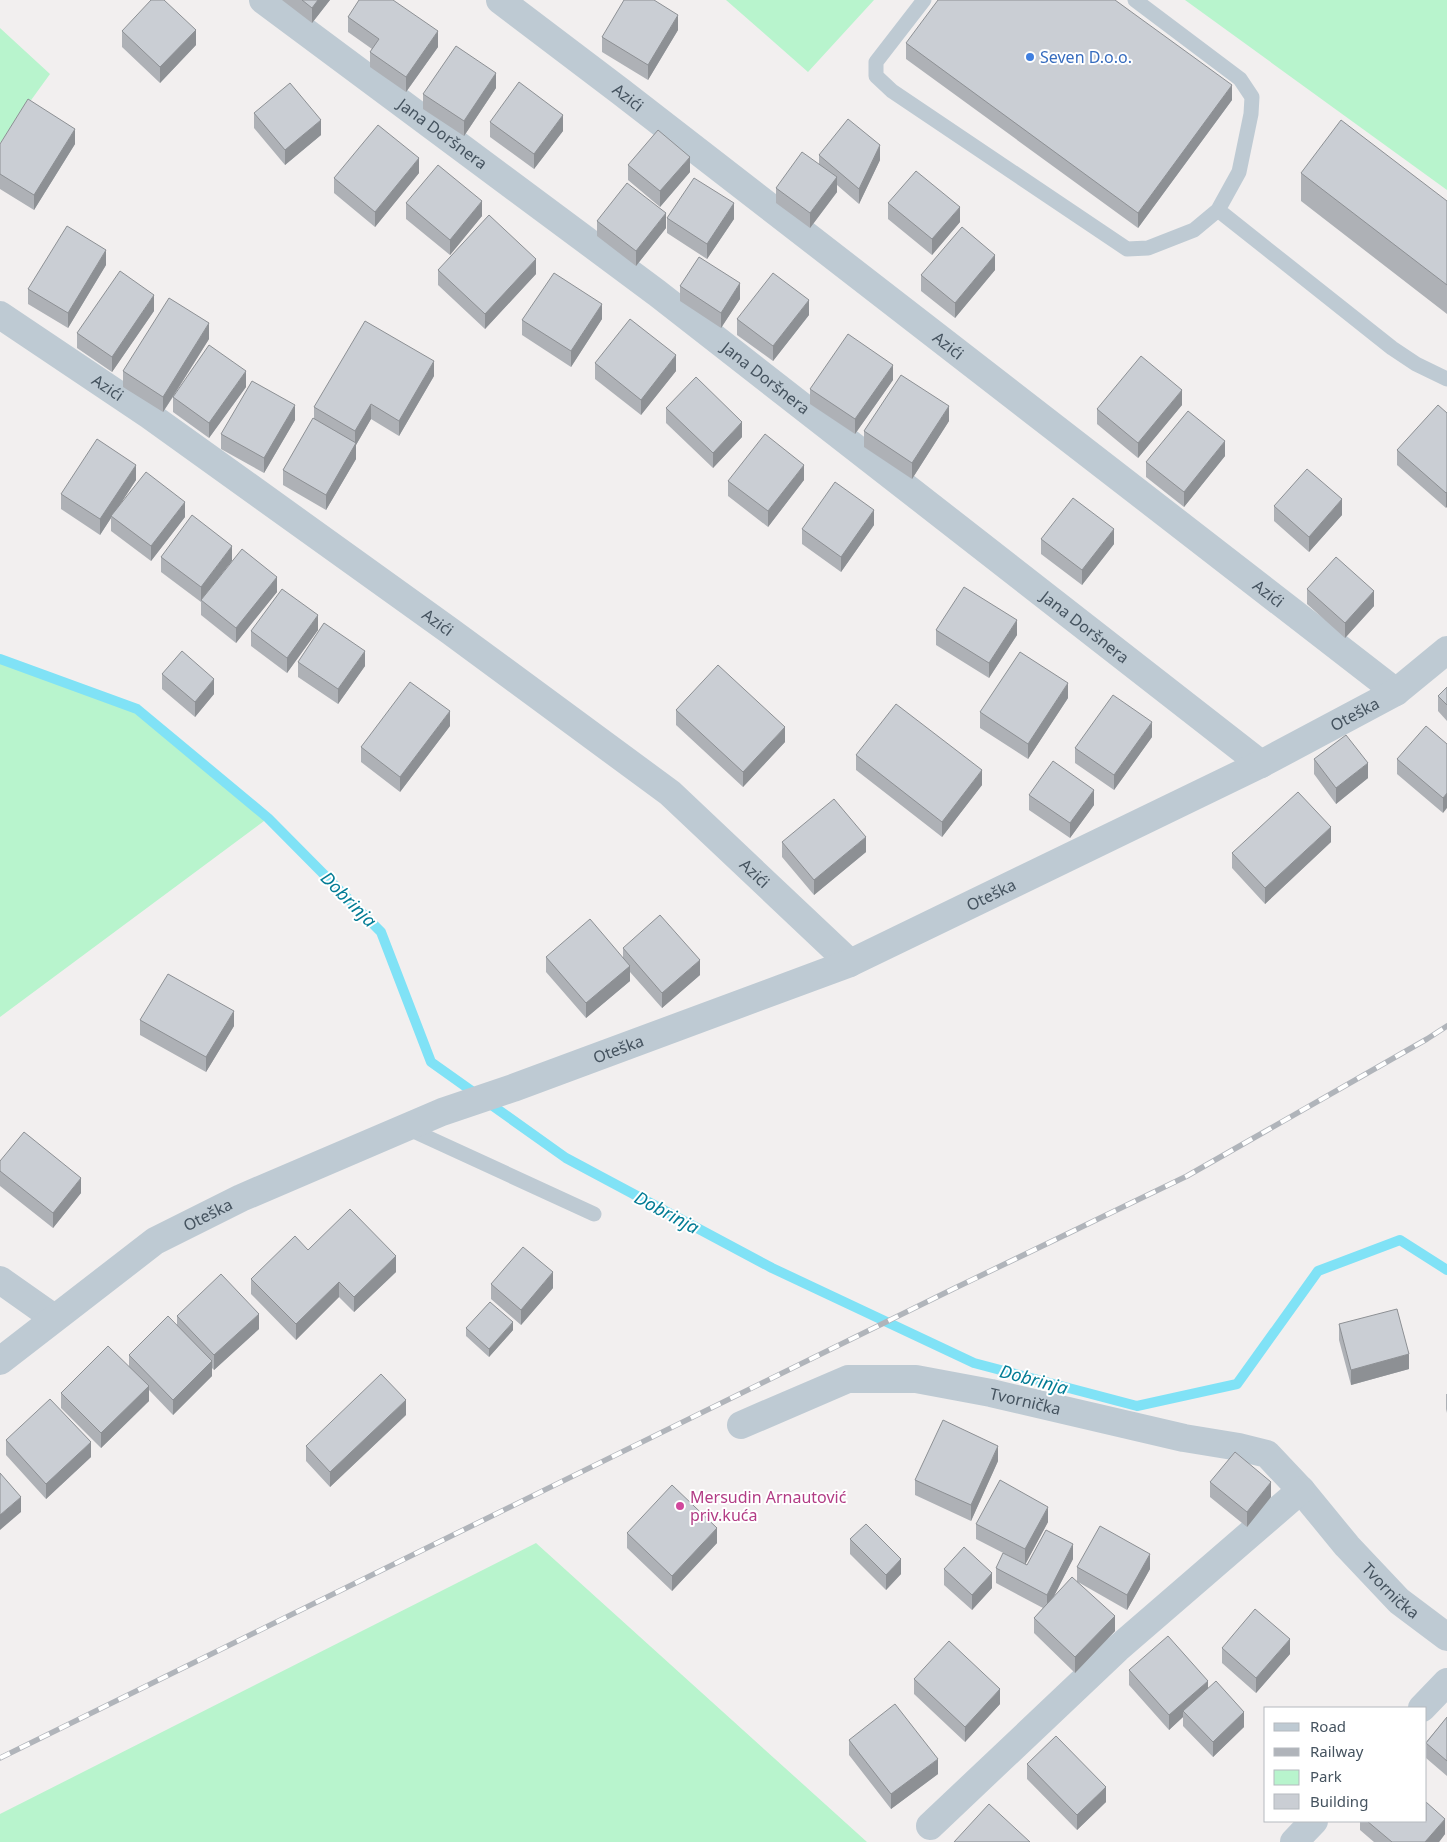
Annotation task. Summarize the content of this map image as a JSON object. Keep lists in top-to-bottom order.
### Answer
{
  "streets": {
    "street": [
      "Azići",
      "Jana Doršnera",
      "Oteška",
      "Tvornička"
    ]
  },
  "crossings": [
    ["Azići", "Oteška"],
    ["Jana Doršnera", "Oteška"]
  ],
  "water": ["Dobrinja"],
  "places": ["Seven D.o.o.", "Mersudin Arnautović priv.kuća"],
  "legend": [
    "Road",
    "Railway",
    "Park",
    "Building"
  ]
}
